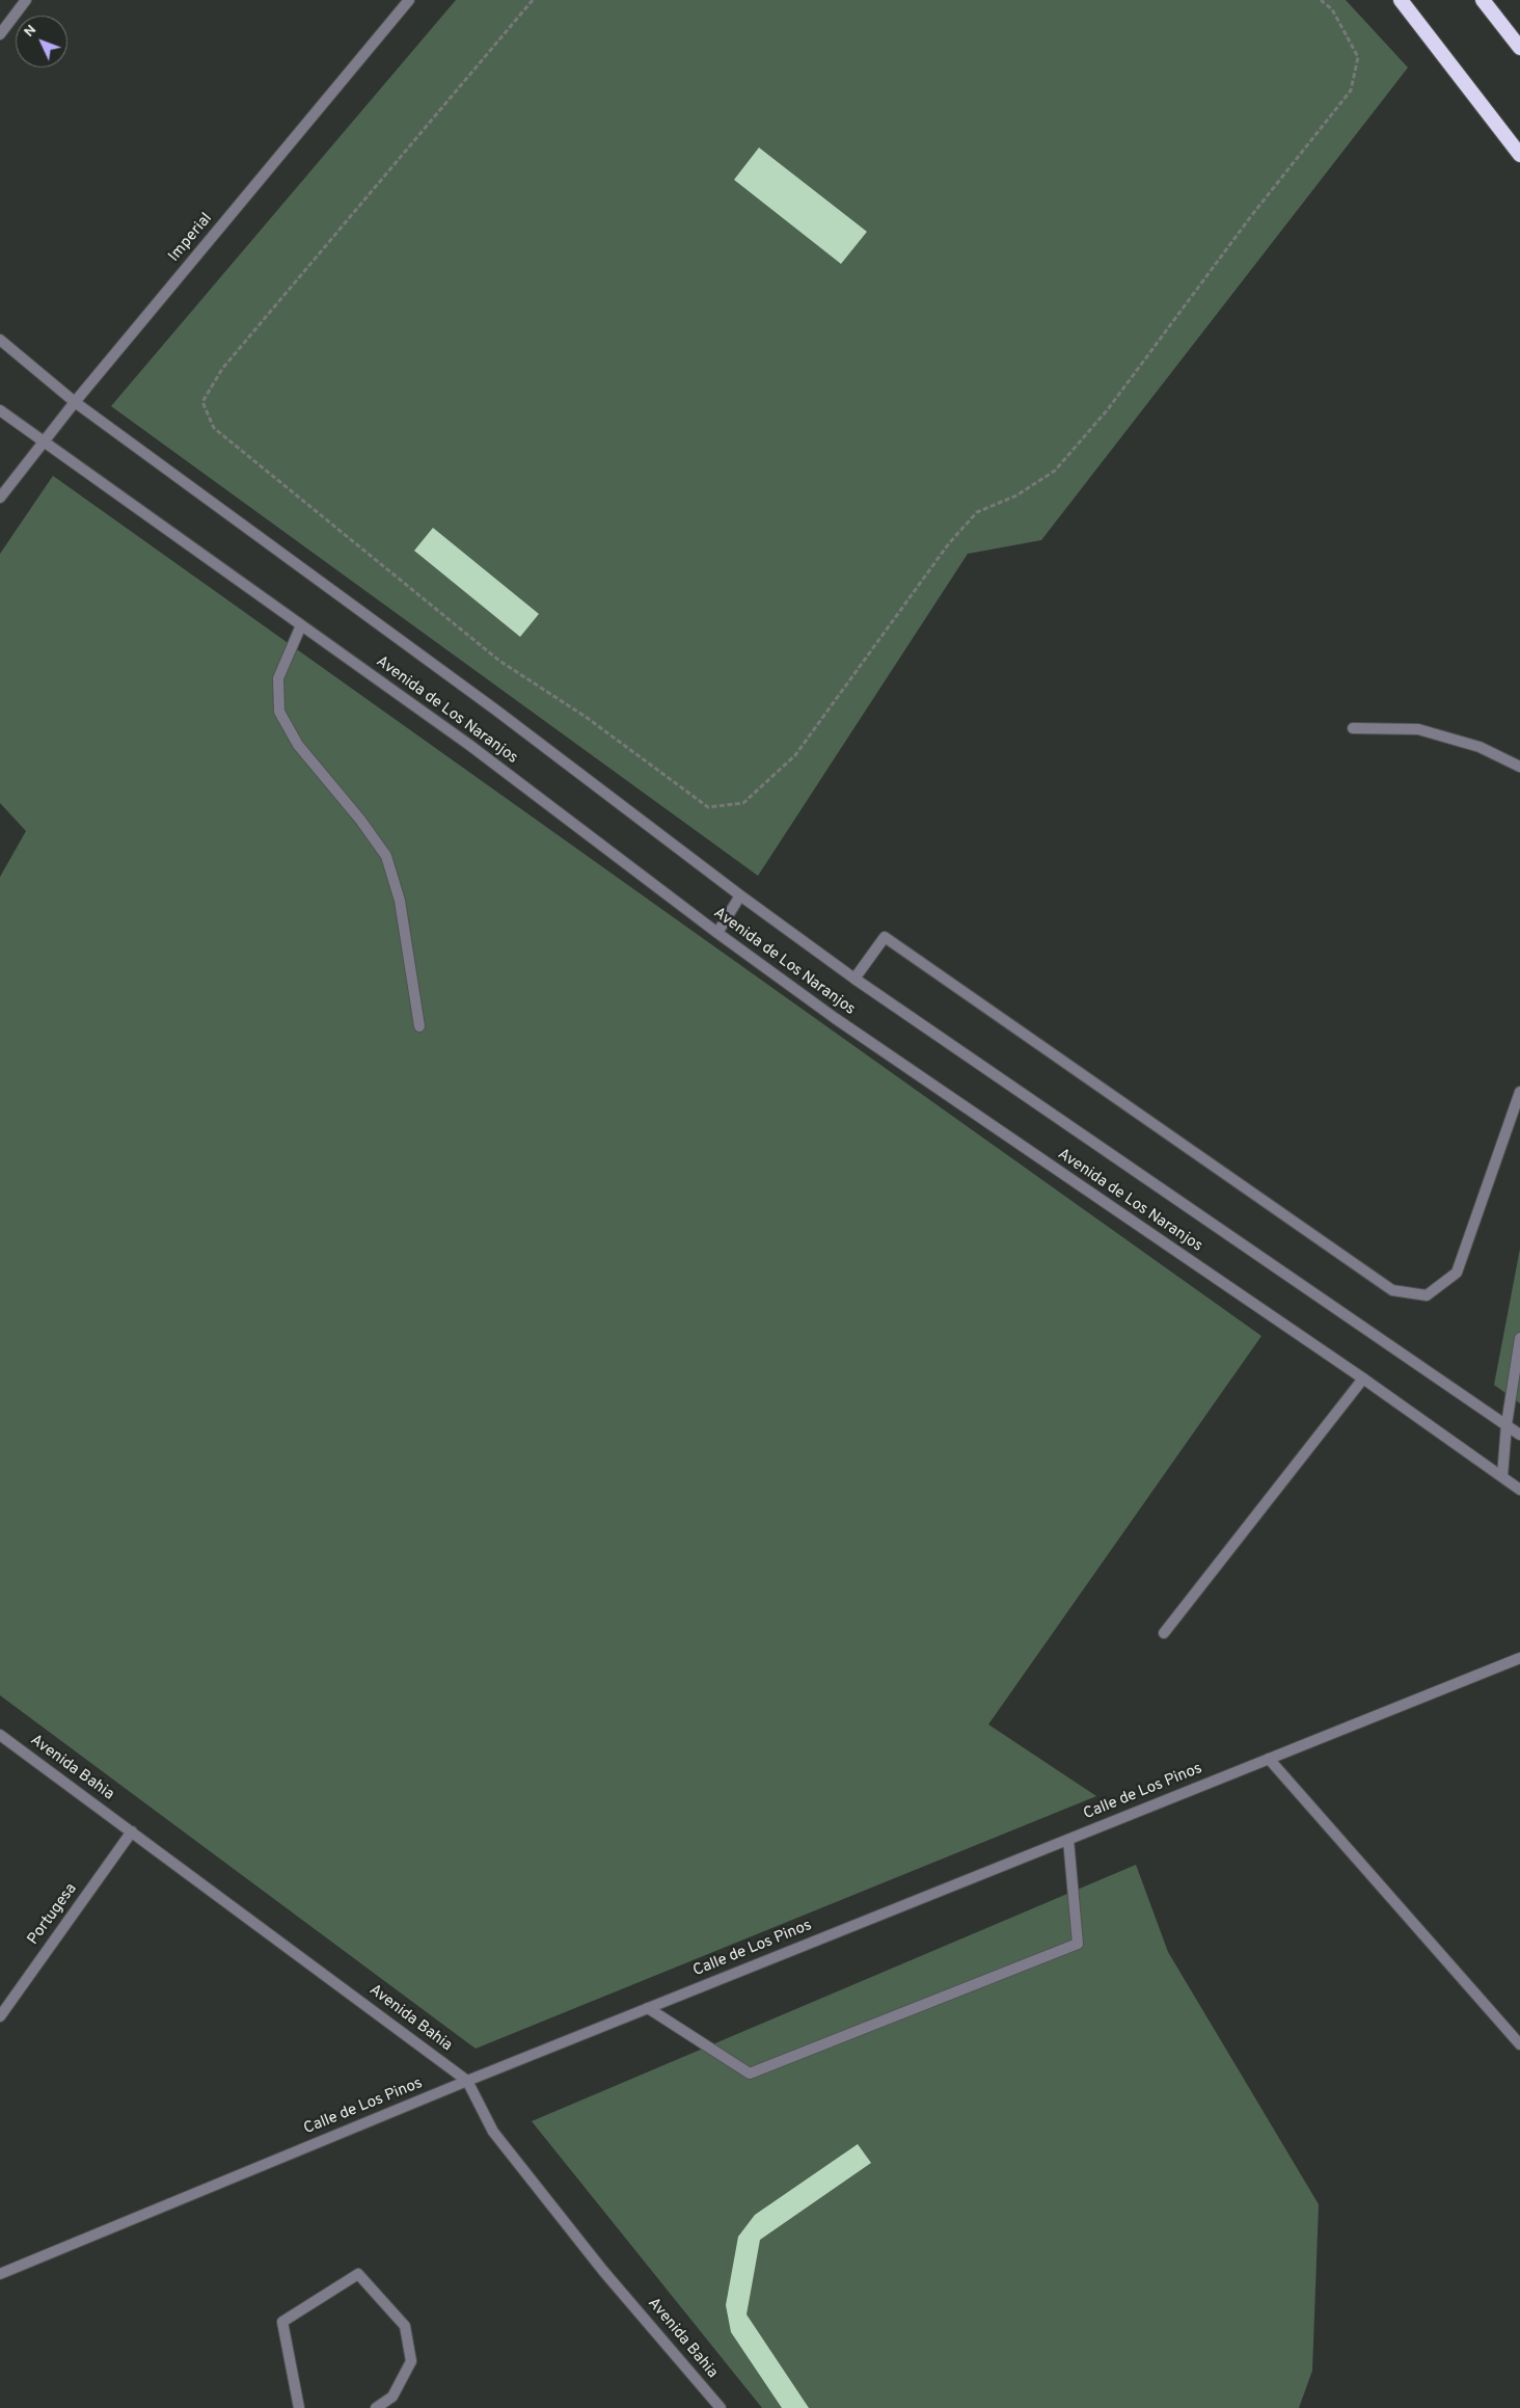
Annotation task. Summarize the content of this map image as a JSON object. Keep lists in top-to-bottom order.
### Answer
{
  "streets": {
    "street": [
      "Imperial",
      "Avenida de Los Naranjos",
      "Avenida Bahia",
      "Calle de Los Pinos",
      "Portugesa"
    ]
  },
  "crossings": [
    ["Imperial", "Avenida de Los Naranjos"],
    ["Avenida Bahia", "Calle de Los Pinos"],
    ["Avenida Bahia", "Portugesa"]
  ],
  "north": "top left"
}
